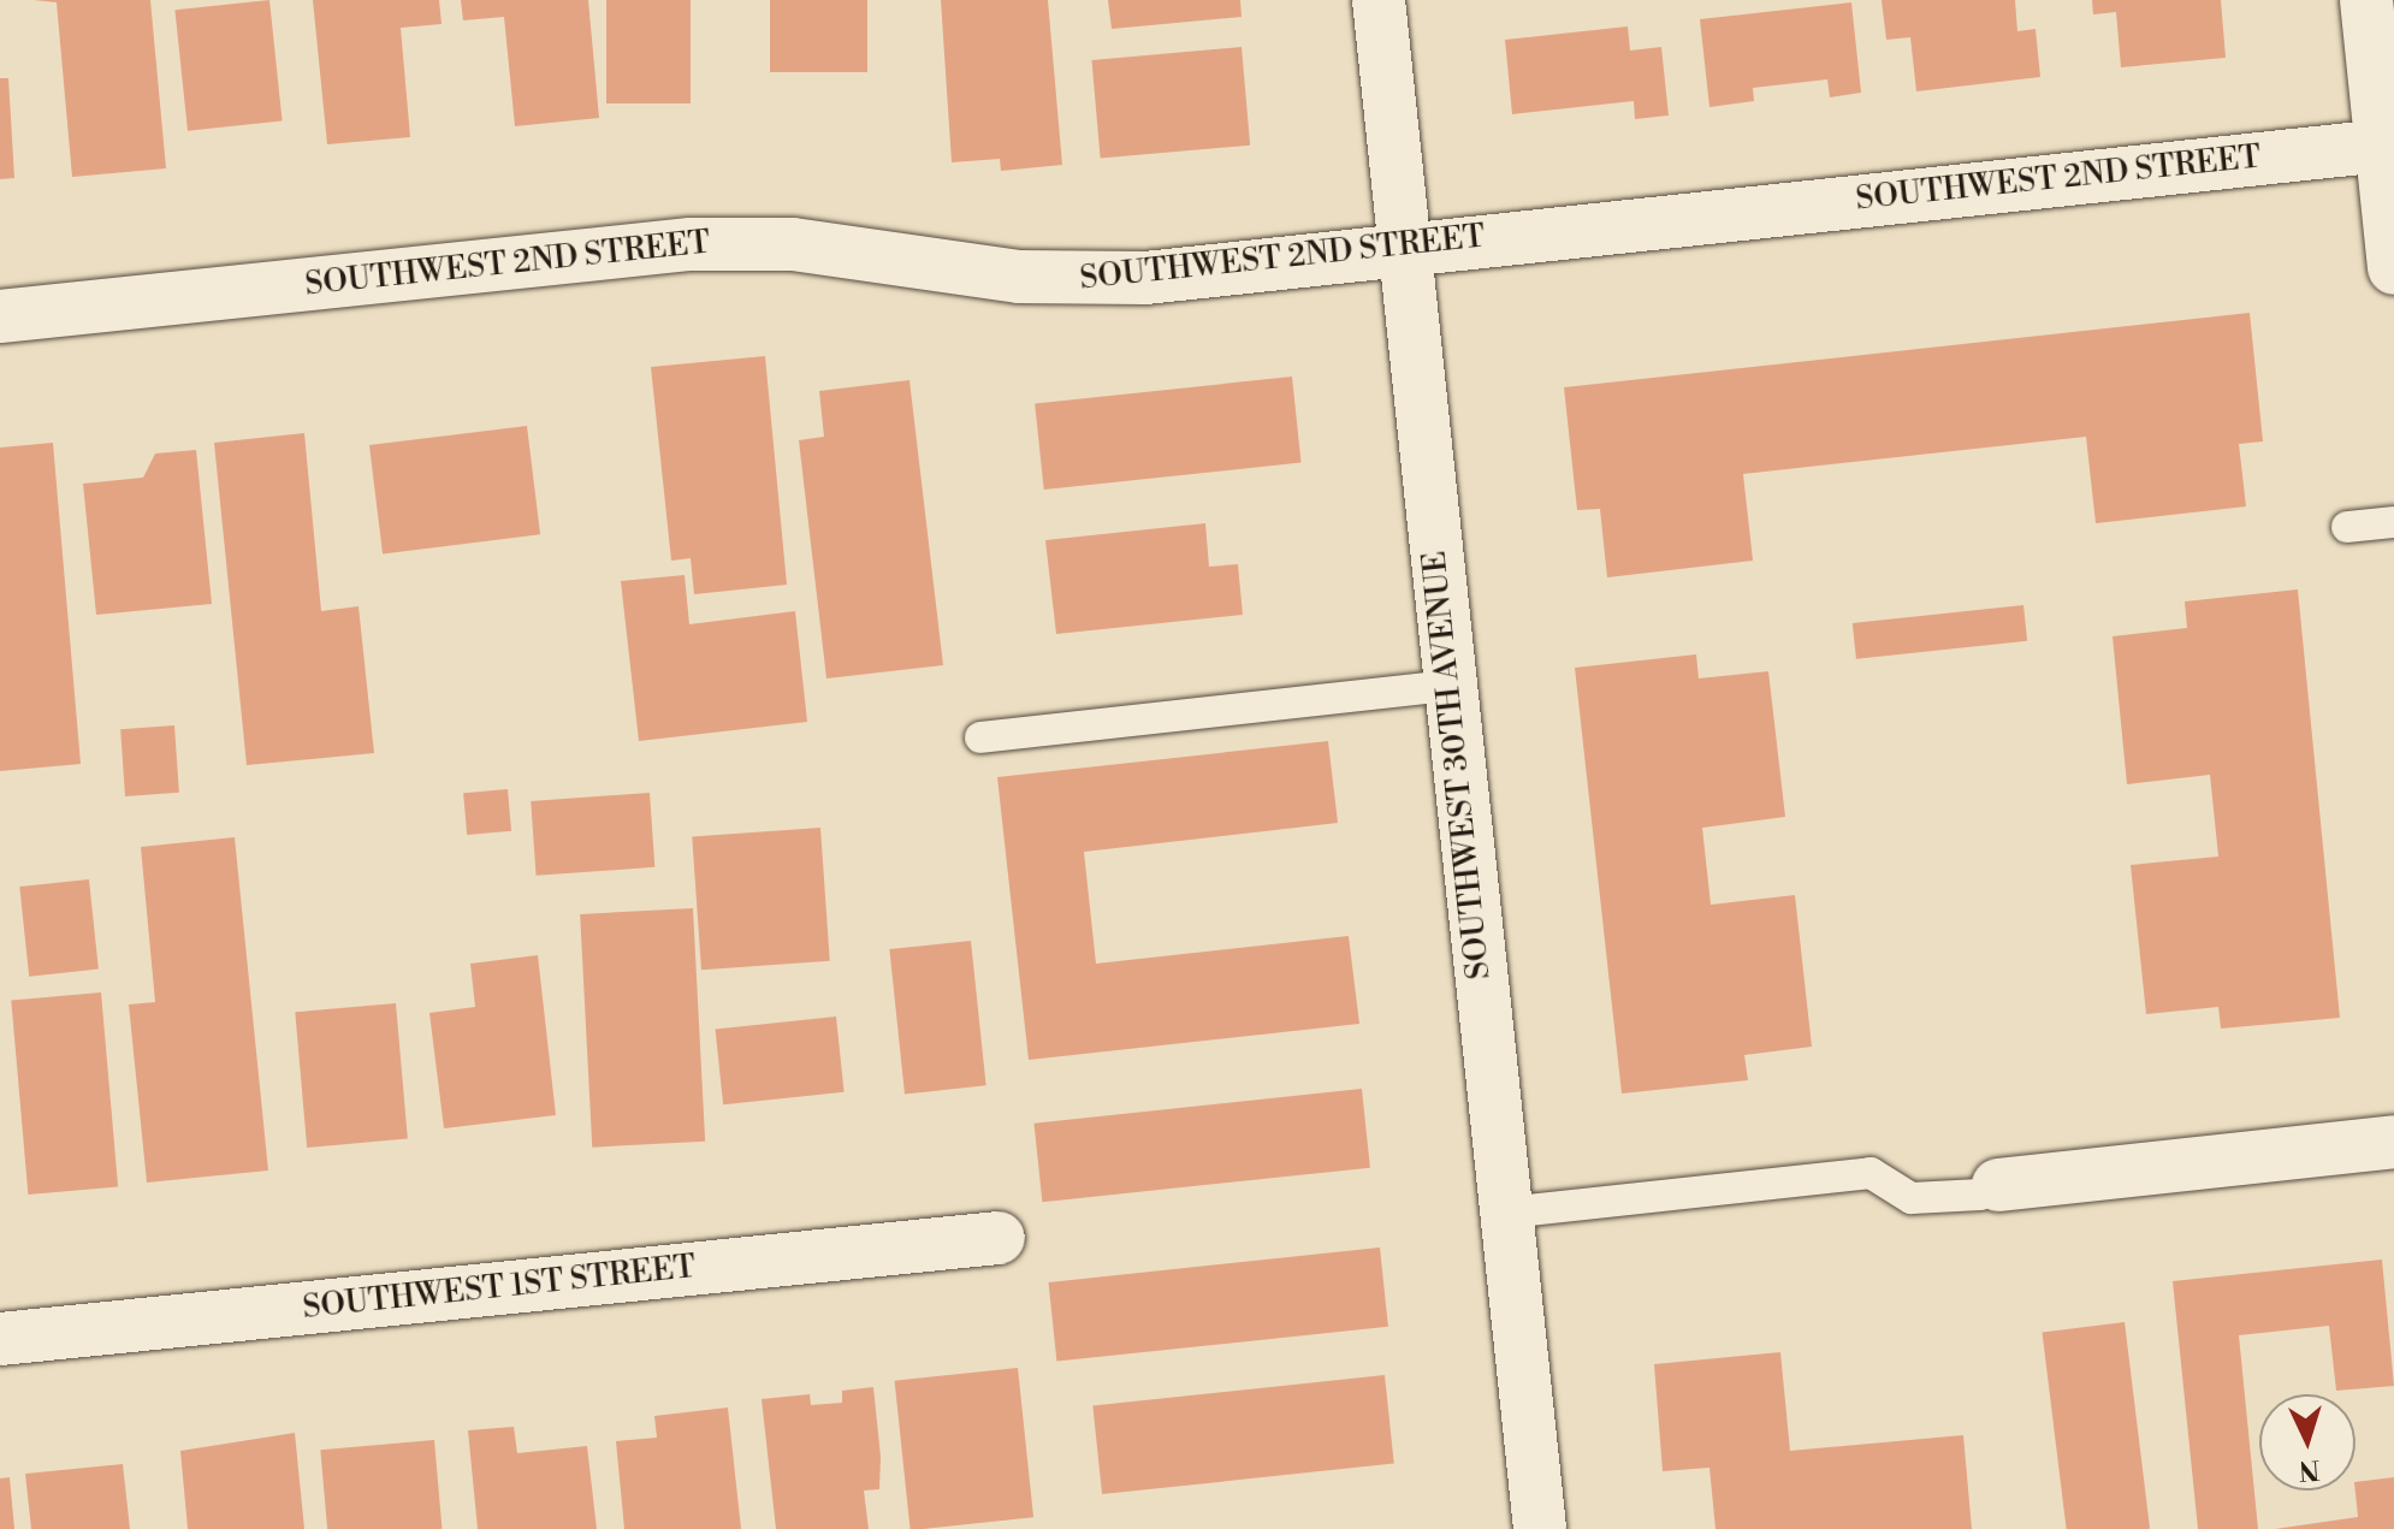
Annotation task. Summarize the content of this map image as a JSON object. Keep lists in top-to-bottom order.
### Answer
{
  "streets": {
    "street": ["SOUTHWEST 2ND STREET", "SOUTHWEST 30TH AVENUE", "SOUTHWEST 1ST STREET"]
  },
  "crossings": [
    ["SOUTHWEST 2ND STREET", "SOUTHWEST 30TH AVENUE"]
  ],
  "north": "bottom"
}
